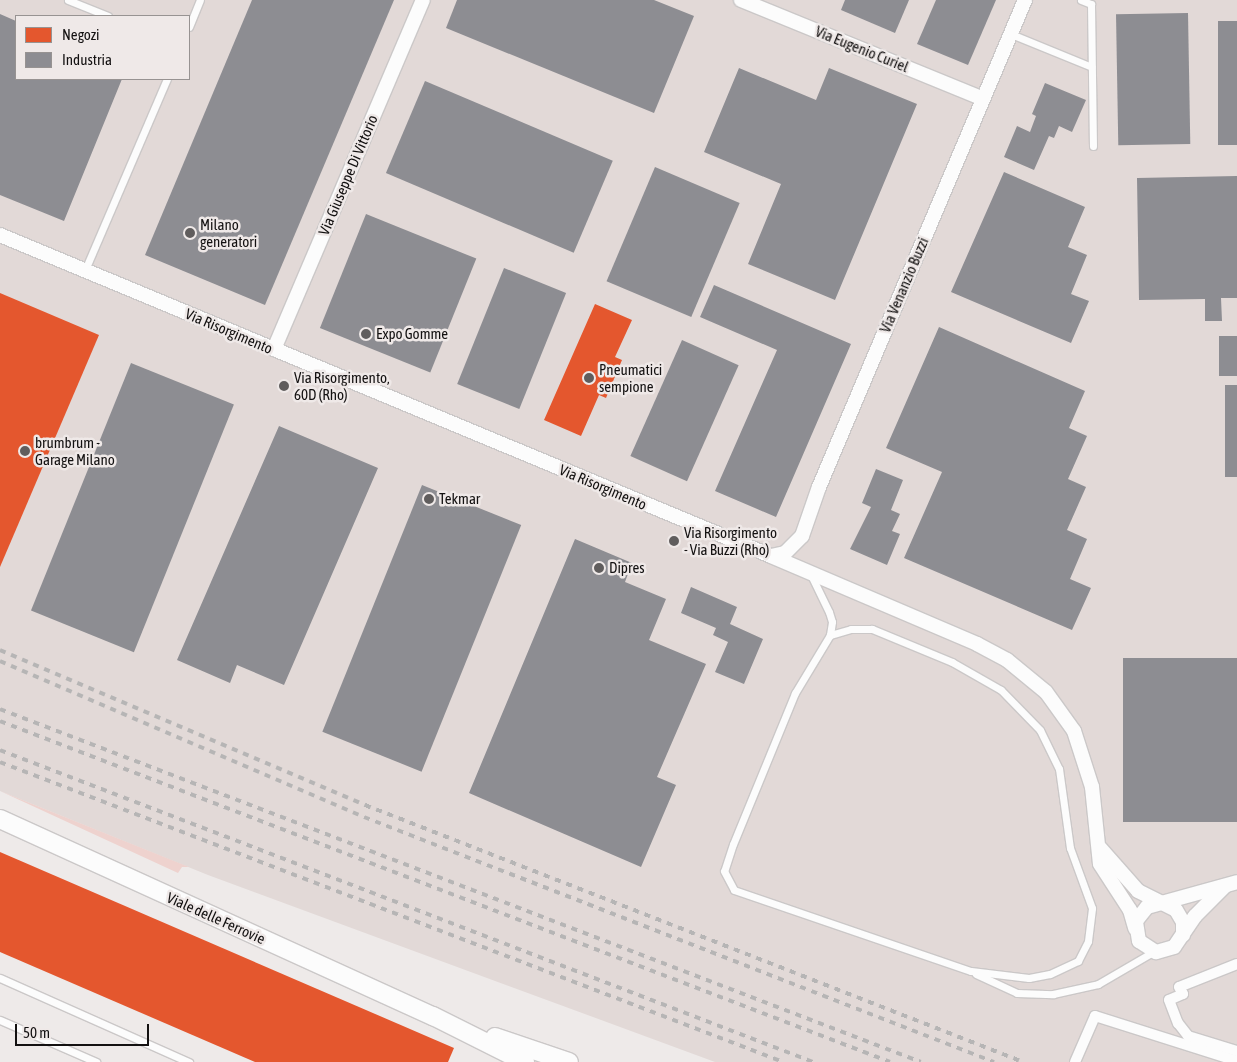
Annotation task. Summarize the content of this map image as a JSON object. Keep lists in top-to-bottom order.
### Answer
{
  "streets": {
    "street": [
      "Via Eugenio Curiel",
      "Via Giuseppe Di Vittorio",
      "Via Venanzio Buzzi",
      "Via Risorgimento",
      "Viale delle Ferrovie"
    ]
  },
  "crossings": [
    ["Via Eugenio Curiel", "Via Venanzio Buzzi"],
    ["Via Giuseppe Di Vittorio", "Via Risorgimento"],
    ["Via Venanzio Buzzi", "Via Risorgimento"]
  ],
  "places": [
    "Milano generatori",
    "Expo Gomme",
    "Pneumatici sempione",
    "Via Risorgimento, 60D (Rho)",
    "brumbrum - Garage Milano",
    "Tekmar",
    "Via Risorgimento - Via Buzzi (Rho)",
    "Dipres"
  ],
  "legend": ["Negozi", "Industria"],
  "scale_bar": "50 m"
}
